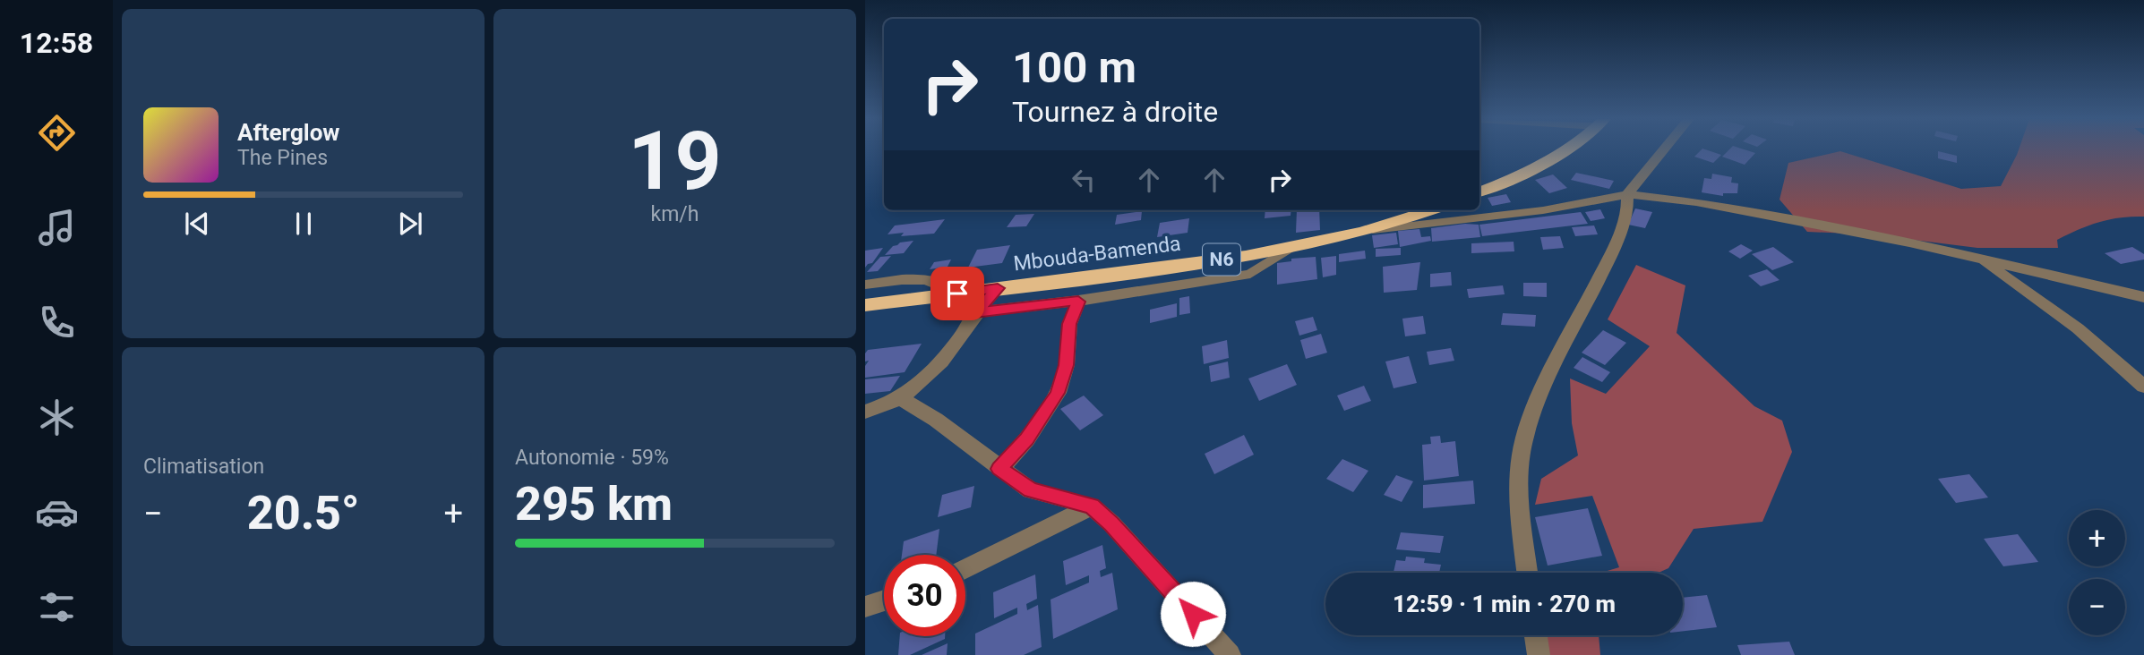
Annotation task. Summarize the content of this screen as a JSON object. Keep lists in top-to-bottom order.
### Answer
{
  "streets": {
    "highway": ["Mbouda-Bamenda", "N6"]
  },
  "page": {
    "tabs": "12:58",
    "tile": [
      ["19", "km/h"],
      "Climatisation",
      ["Autonomie · 59%", "295 km"]
    ],
    "turn": ["100 m", "Tournez à droite"],
    "song": ["Afterglow", "The Pines"],
    "heat": ["−", "20.5°", "+"],
    "map_buttons": ["+", "−"],
    "limit": "30",
    "trip": "12:59 · 1 min · 270 m"
  }
}
